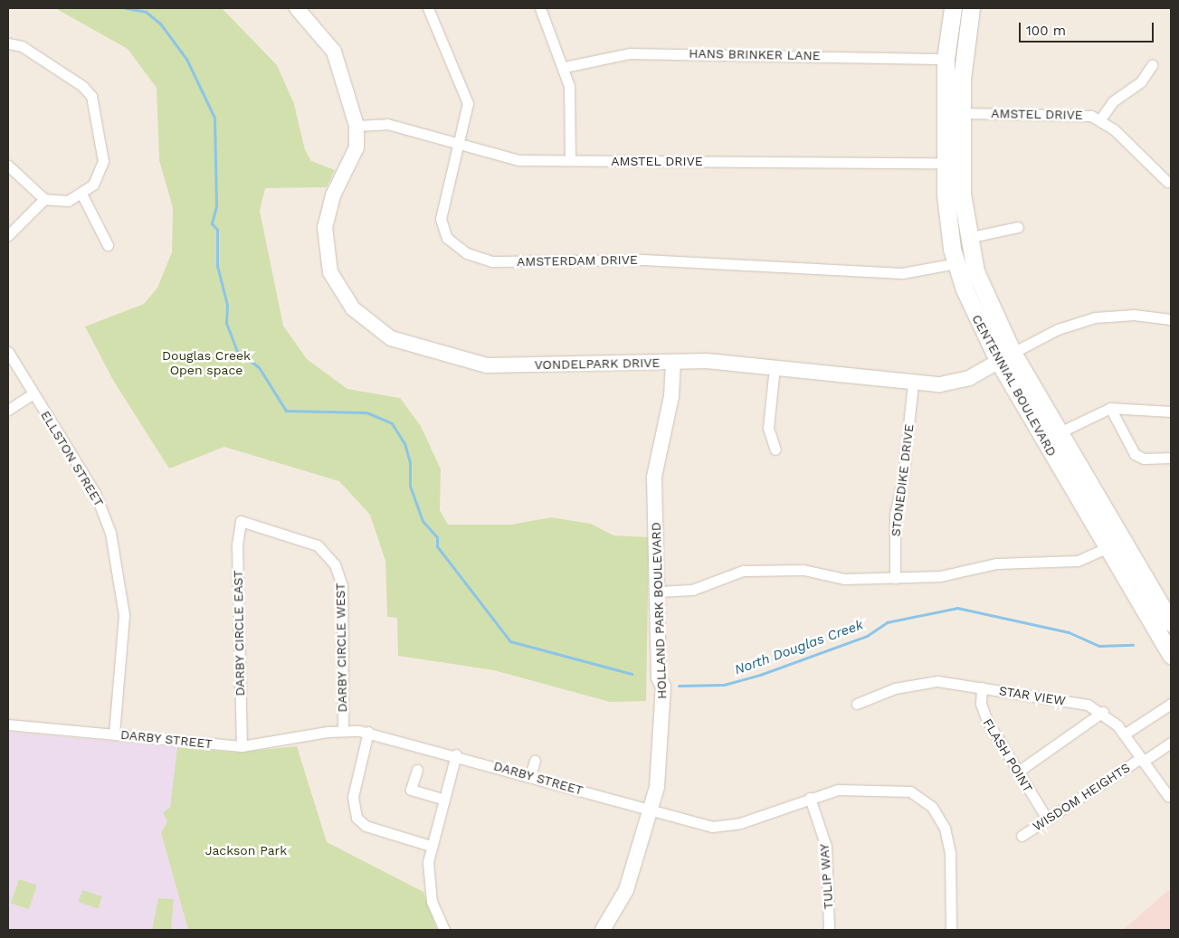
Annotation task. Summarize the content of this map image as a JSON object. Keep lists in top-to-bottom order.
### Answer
{
  "streets": {
    "main road": ["CENTENNIAL BOULEVARD"],
    "street": [
      "HANS BRINKER LANE",
      "AMSTEL DRIVE",
      "AMSTERDAM DRIVE",
      "VONDELPARK DRIVE",
      "ELLSTON STREET",
      "STONEDIKE DRIVE",
      "HOLLAND PARK BOULEVARD",
      "DARBY CIRCLE EAST",
      "DARBY CIRCLE WEST",
      "STAR VIEW",
      "DARBY STREET",
      "FLASH POINT",
      "WISDOM HEIGHTS",
      "TULIP WAY"
    ]
  },
  "crossings": [
    ["HANS BRINKER LANE", "CENTENNIAL BOULEVARD"],
    ["AMSTEL DRIVE", "AMSTERDAM DRIVE"],
    ["AMSTEL DRIVE", "VONDELPARK DRIVE"],
    ["AMSTEL DRIVE", "CENTENNIAL BOULEVARD"],
    ["AMSTERDAM DRIVE", "CENTENNIAL BOULEVARD"],
    ["VONDELPARK DRIVE", "CENTENNIAL BOULEVARD"],
    ["VONDELPARK DRIVE", "STONEDIKE DRIVE"],
    ["VONDELPARK DRIVE", "HOLLAND PARK BOULEVARD"],
    ["ELLSTON STREET", "DARBY STREET"],
    ["HOLLAND PARK BOULEVARD", "DARBY STREET"],
    ["DARBY CIRCLE EAST", "DARBY CIRCLE WEST"],
    ["DARBY CIRCLE EAST", "DARBY STREET"],
    ["DARBY CIRCLE WEST", "DARBY STREET"],
    ["STAR VIEW", "FLASH POINT"],
    ["STAR VIEW", "WISDOM HEIGHTS"],
    ["DARBY STREET", "TULIP WAY"],
    ["FLASH POINT", "WISDOM HEIGHTS"]
  ],
  "water": ["North Douglas Creek"],
  "parks": ["Douglas Creek Open space", "Jackson Park"],
  "scale_bar": "100 m"
}
